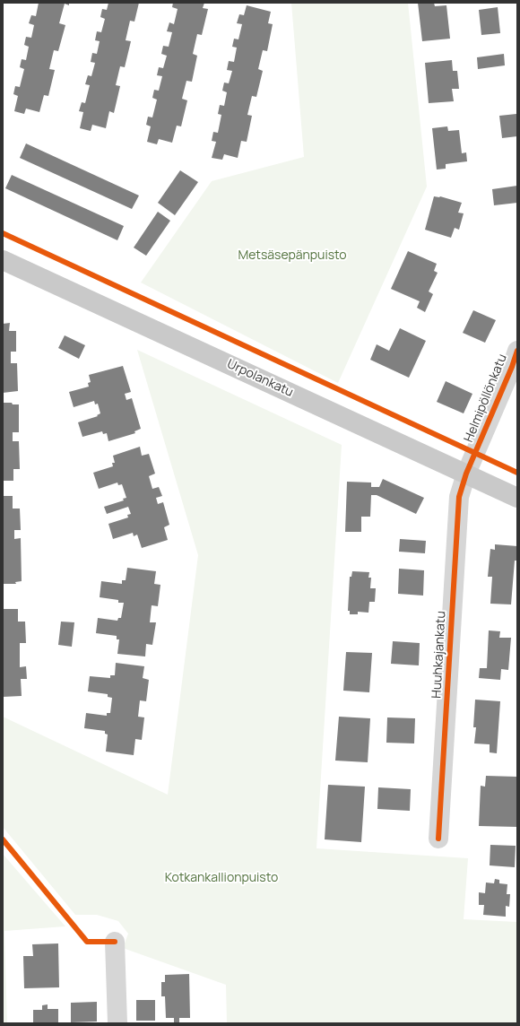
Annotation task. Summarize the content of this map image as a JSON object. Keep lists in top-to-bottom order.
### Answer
{
  "streets": {
    "main road": ["Urpolankatu"],
    "street": ["Helmipöllönkatu", "Huuhkajankatu"]
  },
  "crossings": [
    ["Urpolankatu", "Helmipöllönkatu"],
    ["Urpolankatu", "Huuhkajankatu"],
    ["Helmipöllönkatu", "Huuhkajankatu"]
  ],
  "parks": ["Metsäsepänpuisto", "Kotkankallionpuisto"]
}
